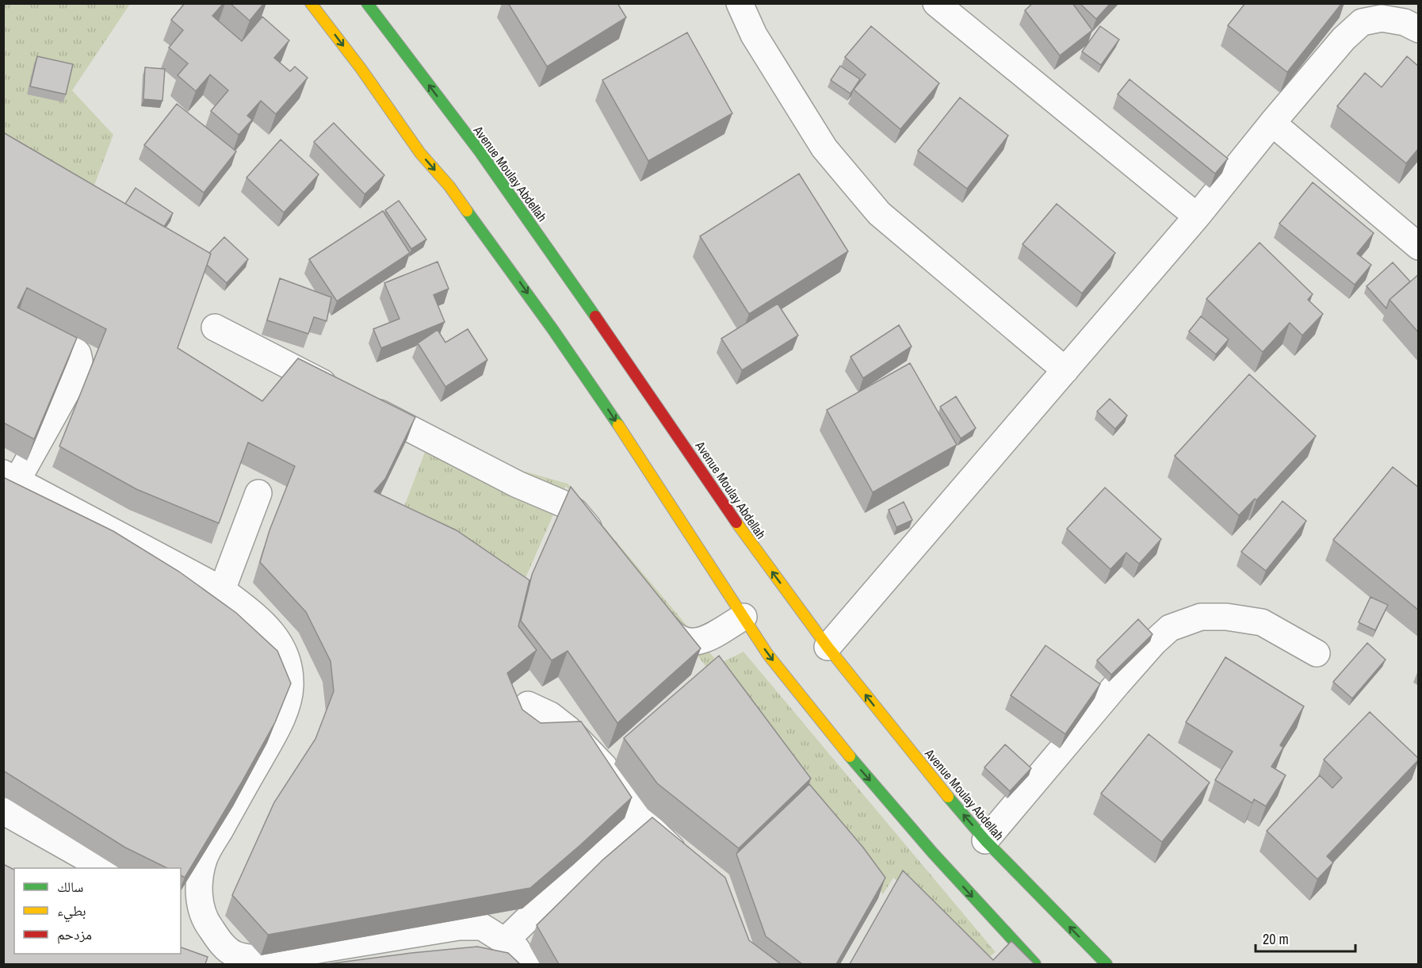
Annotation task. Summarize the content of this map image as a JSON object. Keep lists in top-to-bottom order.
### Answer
{
  "streets": {
    "main road": ["Avenue Moulay Abdellah"]
  },
  "legend": ["سالك", "بطيء", "مزدحم"],
  "scale_bar": "20 m"
}
